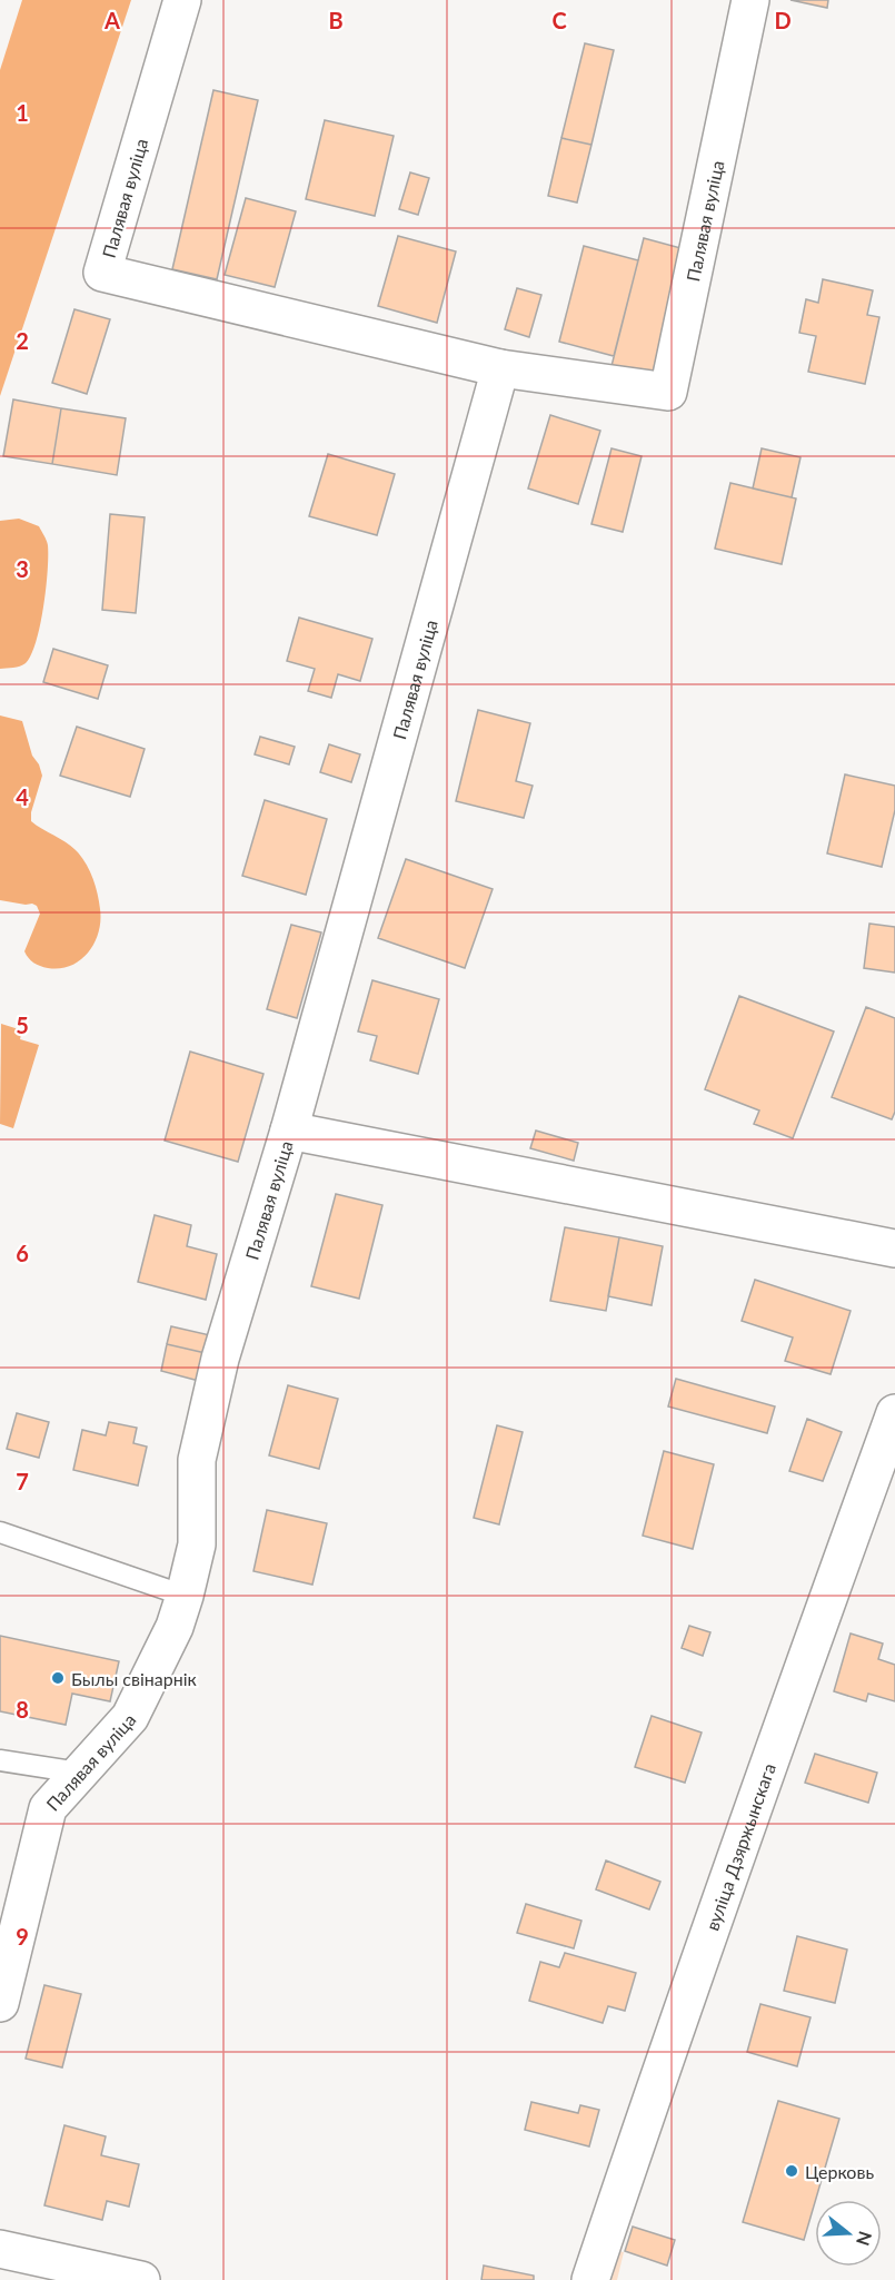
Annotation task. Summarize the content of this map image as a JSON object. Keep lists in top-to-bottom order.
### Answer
{
  "streets": {
    "street": ["Палявая вуліца", "вуліца Дзяржынскага"]
  },
  "places": ["Былы свінарнік", "Церковь"],
  "north": "right",
  "grid": {
    "columns": [
      "A",
      "B",
      "C",
      "D"
    ],
    "rows": [
      "1",
      "2",
      "3",
      "4",
      "5",
      "6",
      "7",
      "8",
      "9"
    ]
  }
}
